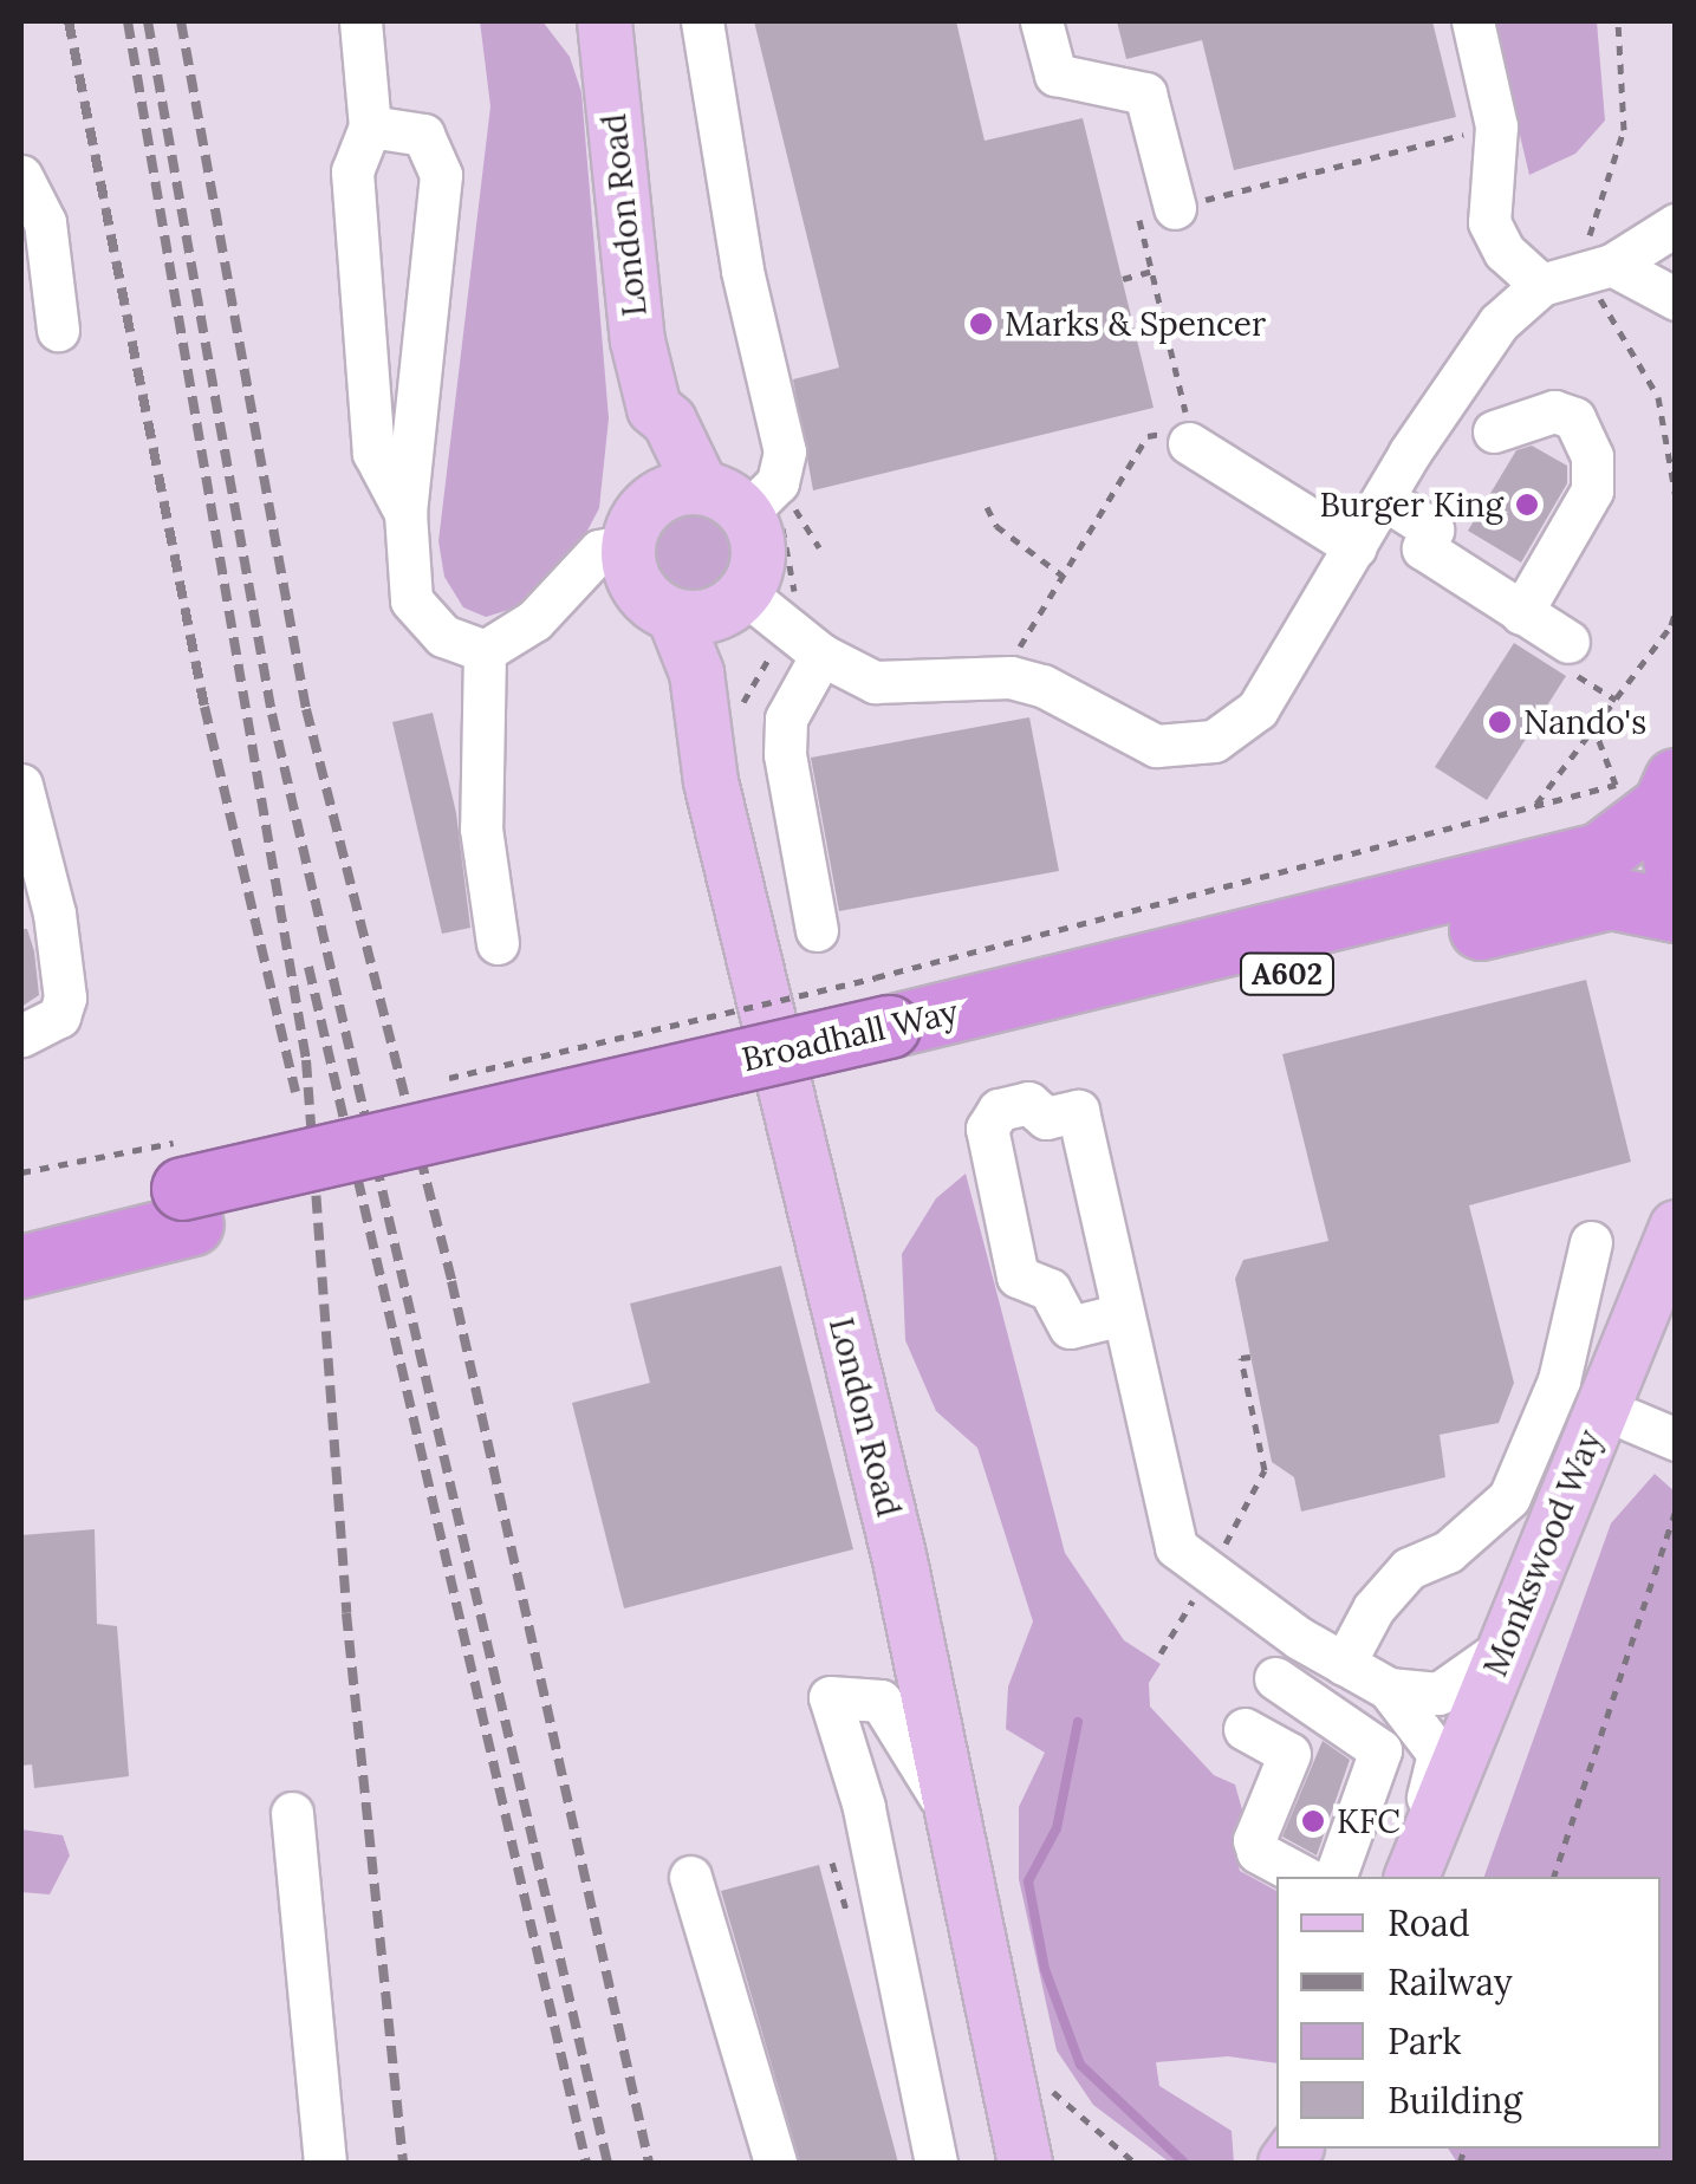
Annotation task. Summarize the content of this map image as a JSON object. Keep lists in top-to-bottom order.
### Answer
{
  "streets": {
    "highway": ["A602", "Broadhall Way"],
    "main road": ["London Road", "Monkswood Way"]
  },
  "places": [
    "Marks & Spencer",
    "Burger King",
    "Nando's",
    "KFC"
  ],
  "legend": [
    "Road",
    "Railway",
    "Park",
    "Building"
  ]
}
